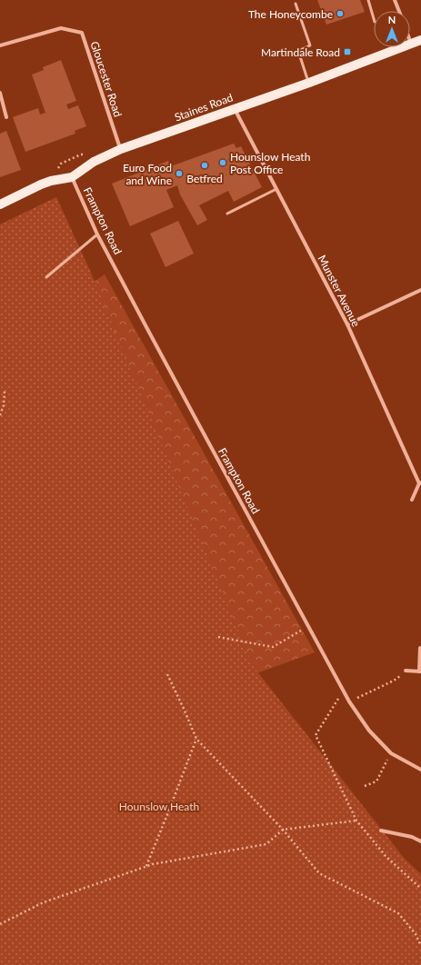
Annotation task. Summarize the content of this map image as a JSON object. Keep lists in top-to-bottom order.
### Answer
{
  "streets": {
    "main road": ["Staines Road"],
    "street": ["Gloucester Road", "Frampton Road", "Munster Avenue"]
  },
  "crossings": [
    ["Gloucester Road", "Staines Road"],
    ["Staines Road", "Frampton Road"],
    ["Staines Road", "Munster Avenue"]
  ],
  "parks": ["Hounslow Heath"],
  "places": {
    "other": [
      "The Honeycombe",
      "Hounslow Heath Post Office",
      "Betfred",
      "Euro Food and Wine"
    ],
    "transit": ["Martindale Road"]
  },
  "north": "top"
}
